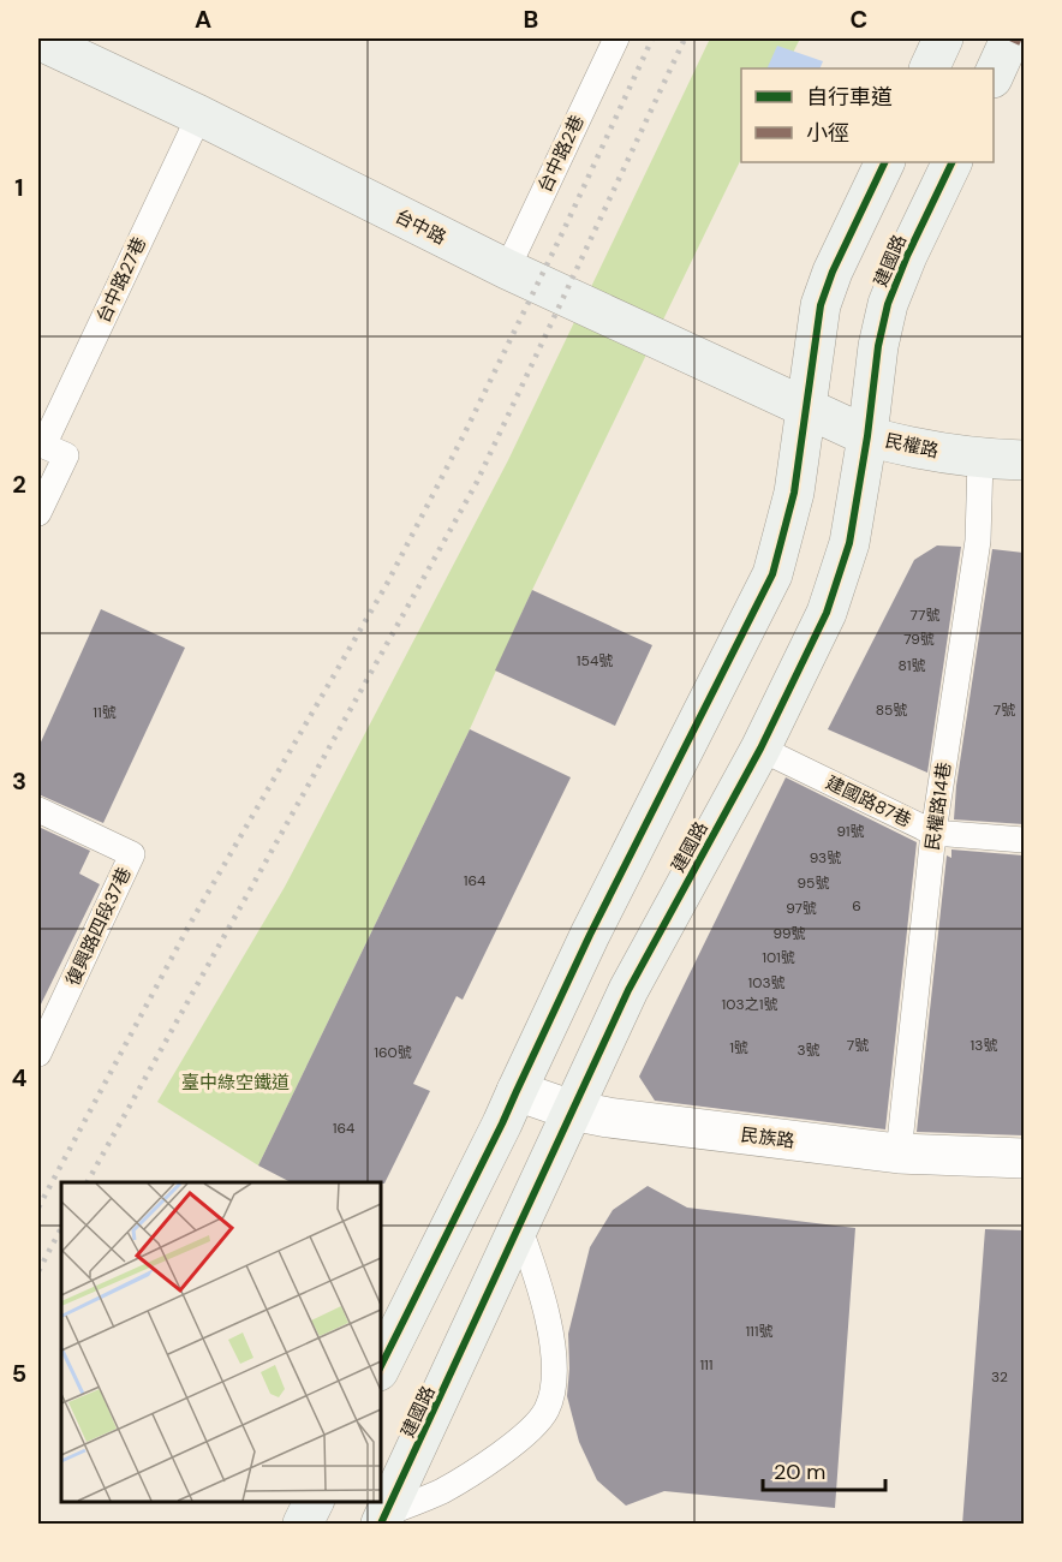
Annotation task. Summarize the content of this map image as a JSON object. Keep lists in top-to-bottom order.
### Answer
{
  "streets": {
    "main road": ["台中路", "建國路", "民權路"],
    "street": ["民族路"],
    "lane": [
      "台中路2巷",
      "台中路27巷",
      "建國路87巷",
      "民權路14巷",
      "復興路四段37巷"
    ]
  },
  "crossings": [
    ["台中路2巷", "台中路"],
    ["台中路", "台中路27巷"],
    ["台中路", "民權路"],
    ["建國路", "民權路"],
    ["建國路", "建國路87巷"],
    ["建國路", "民族路"],
    ["民權路", "民權路14巷"],
    ["建國路87巷", "民權路14巷"],
    ["民權路14巷", "民族路"]
  ],
  "parks": ["臺中綠空鐵道"],
  "house_numbers": [
    "77號",
    "79號",
    "154號",
    "81號",
    "85號",
    "7號",
    "11號",
    "91號",
    "93號",
    "164",
    "95號",
    "6",
    "97號",
    "99號",
    "101號",
    "103號",
    "103之1號",
    "7號",
    "13號",
    "1號",
    "3號",
    "160號",
    "164",
    "111號",
    "111",
    "32"
  ],
  "legend": ["自行車道", "小徑"],
  "scale_bar": "20 m",
  "grid": {
    "columns": ["A", "B", "C"],
    "rows": [
      "1",
      "2",
      "3",
      "4",
      "5"
    ]
  }
}
